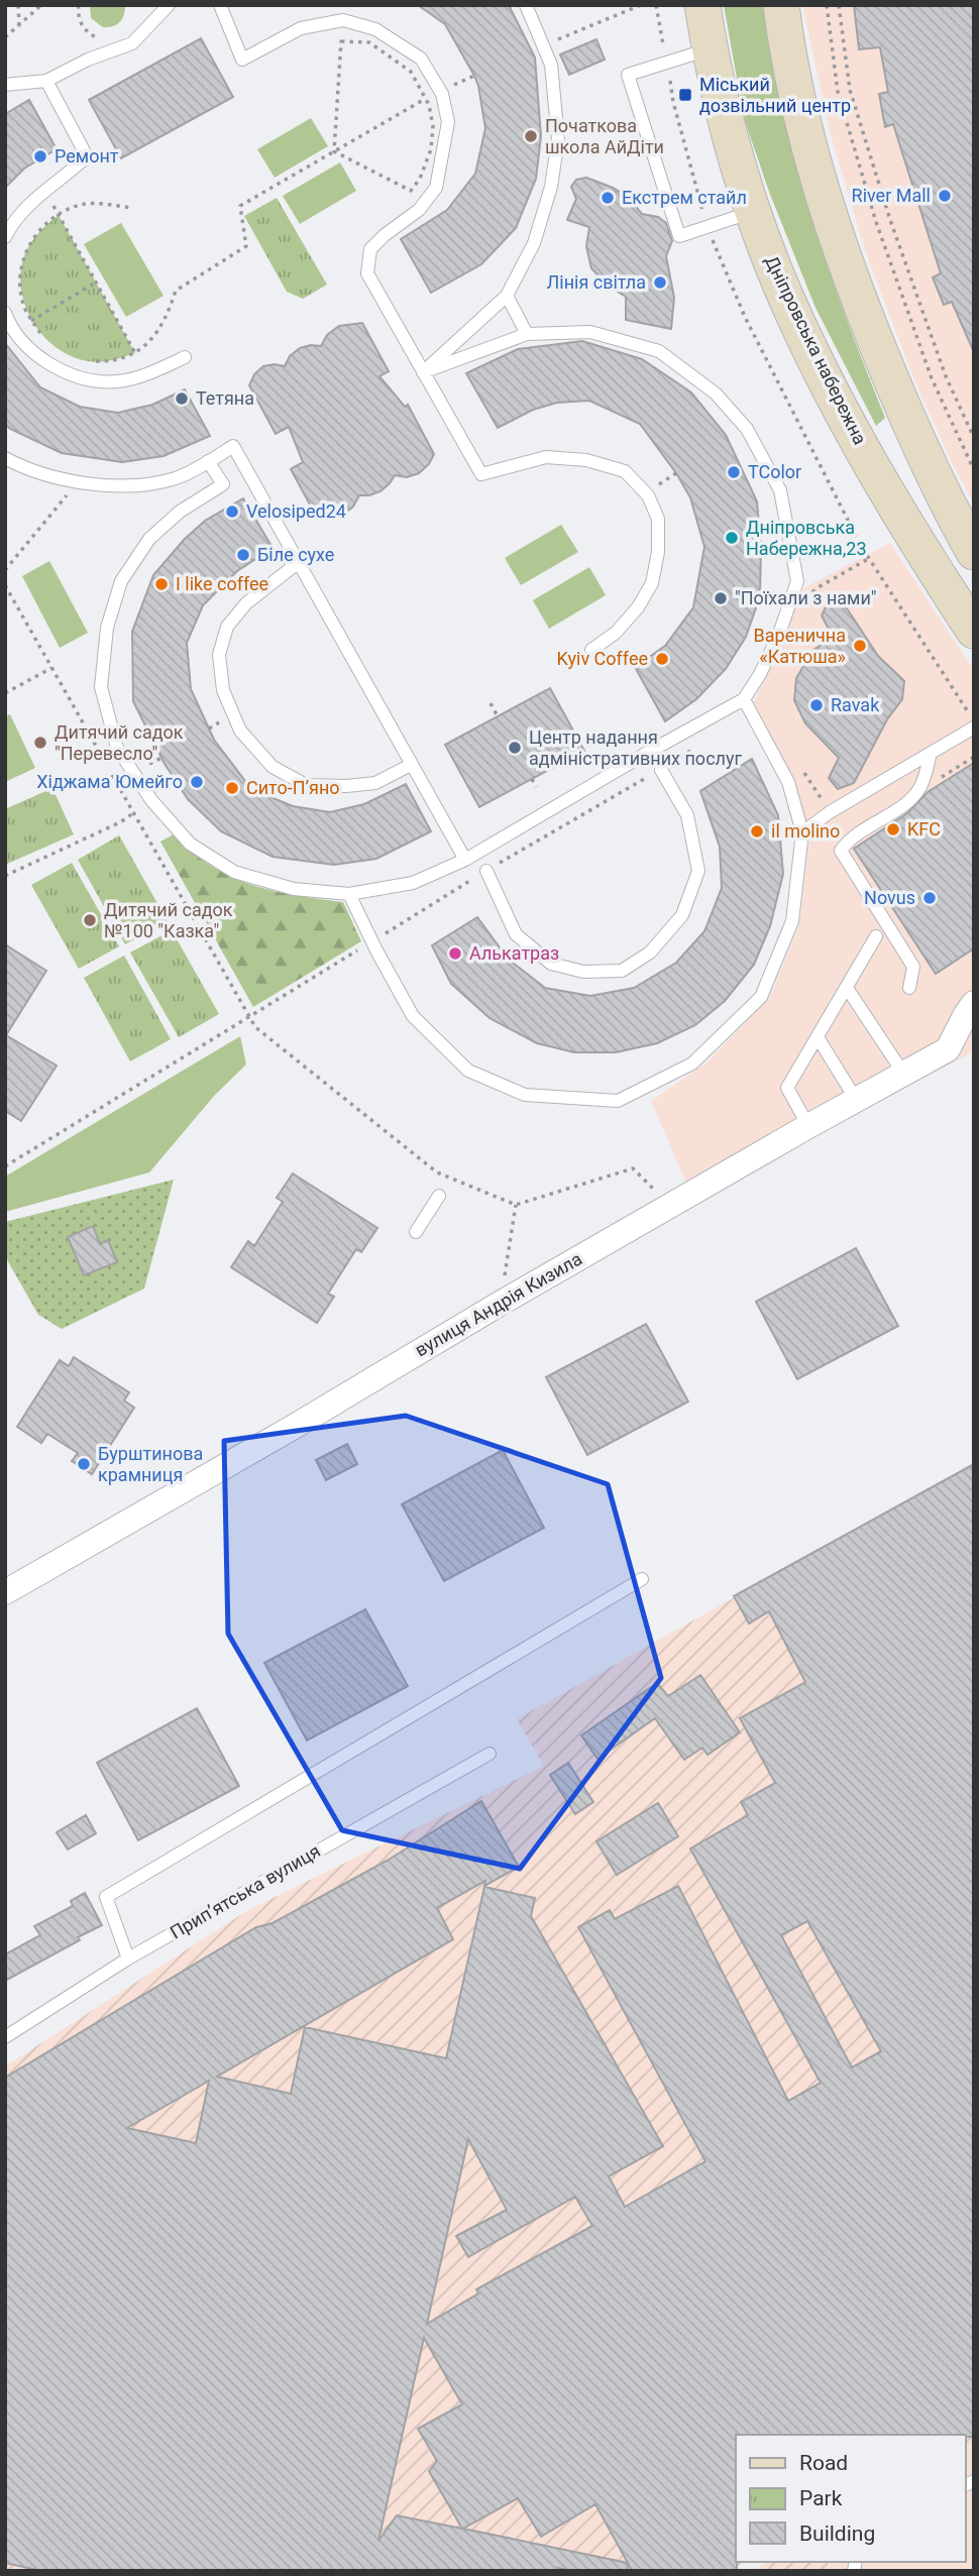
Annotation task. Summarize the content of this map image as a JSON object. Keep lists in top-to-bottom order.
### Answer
{
  "streets": {
    "main road": ["Дніпровська набережна"],
    "street": ["вулиця Андрія Кизила"],
    "lane": ["Припʼятська вулиця"]
  },
  "places": {
    "transit": ["Міський дозвільний центр"],
    "other": [
      "Початкова школа АйДіти",
      "Ремонт",
      "River Mall",
      "Екстрем стайл",
      "Лінія світла",
      "Тетяна",
      "TColor",
      "Velosiped24",
      "Дніпровська Набережна,23",
      "Біле сухе",
      "I like coffee",
      "\"Поїхали з нами\"",
      "Варенична «Катюша»",
      "Kyiv Coffee",
      "Ravak",
      "Дитячий садок \"Перевесло\"",
      "Центр надання адміністративних послуг",
      "Хіджама Юмейго",
      "Сито-П’яно",
      "KFC",
      "il molino",
      "Novus",
      "Дитячий садок №100 \"Казка\"",
      "Алькатраз",
      "Бурштинова крамниця"
    ]
  },
  "legend": ["Road", "Park", "Building"]
}
